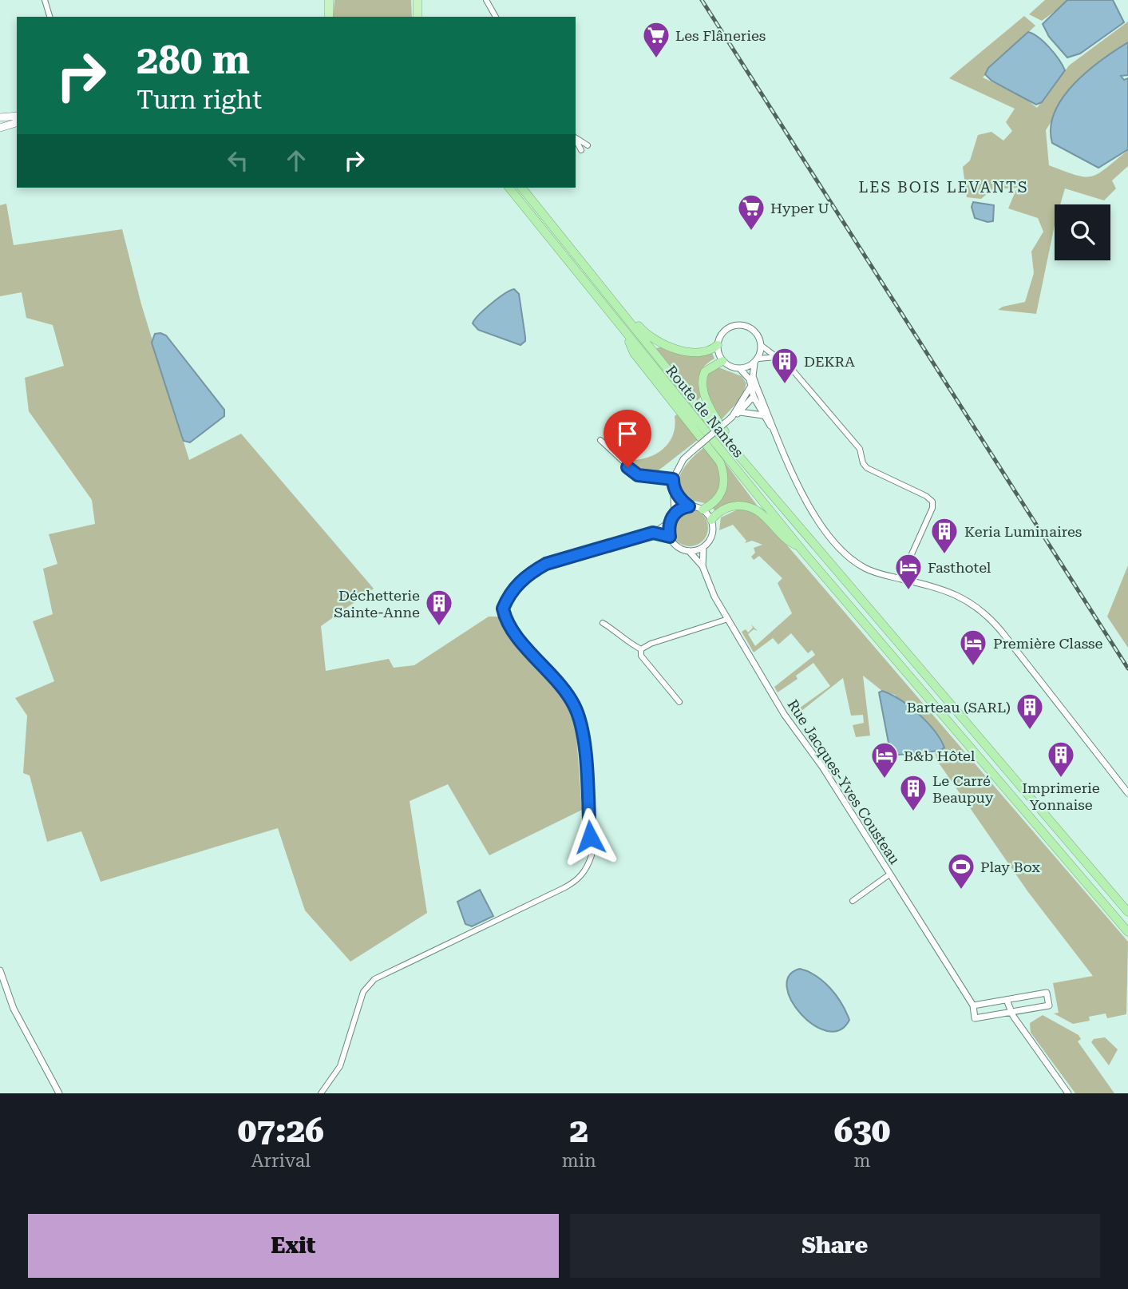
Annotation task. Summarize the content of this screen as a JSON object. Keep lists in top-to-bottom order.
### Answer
{
  "streets": {
    "highway": ["Route de Nantes"],
    "street": ["Rue Jacques-Yves Cousteau"]
  },
  "districts": ["LES BOIS LEVANTS"],
  "places": {
    "supermarket": ["Les Flâneries", "Hyper U"],
    "building": [
      "DEKRA",
      "Keria Luminaires",
      "Déchetterie Sainte-Anne",
      "Barteau (SARL)",
      "Imprimerie Yonnaise",
      "Le Carré Beaupuy"
    ],
    "hotel": ["Fasthotel", "Première Classe", "B&b Hôtel"],
    "sports": ["Play Box"]
  },
  "page": {
    "turn": ["280 m", "Turn right"],
    "eta": [
      "07:26",
      "Arrival",
      "2",
      "min",
      "630",
      "m"
    ],
    "buttons": ["Exit", "Share"]
  }
}
